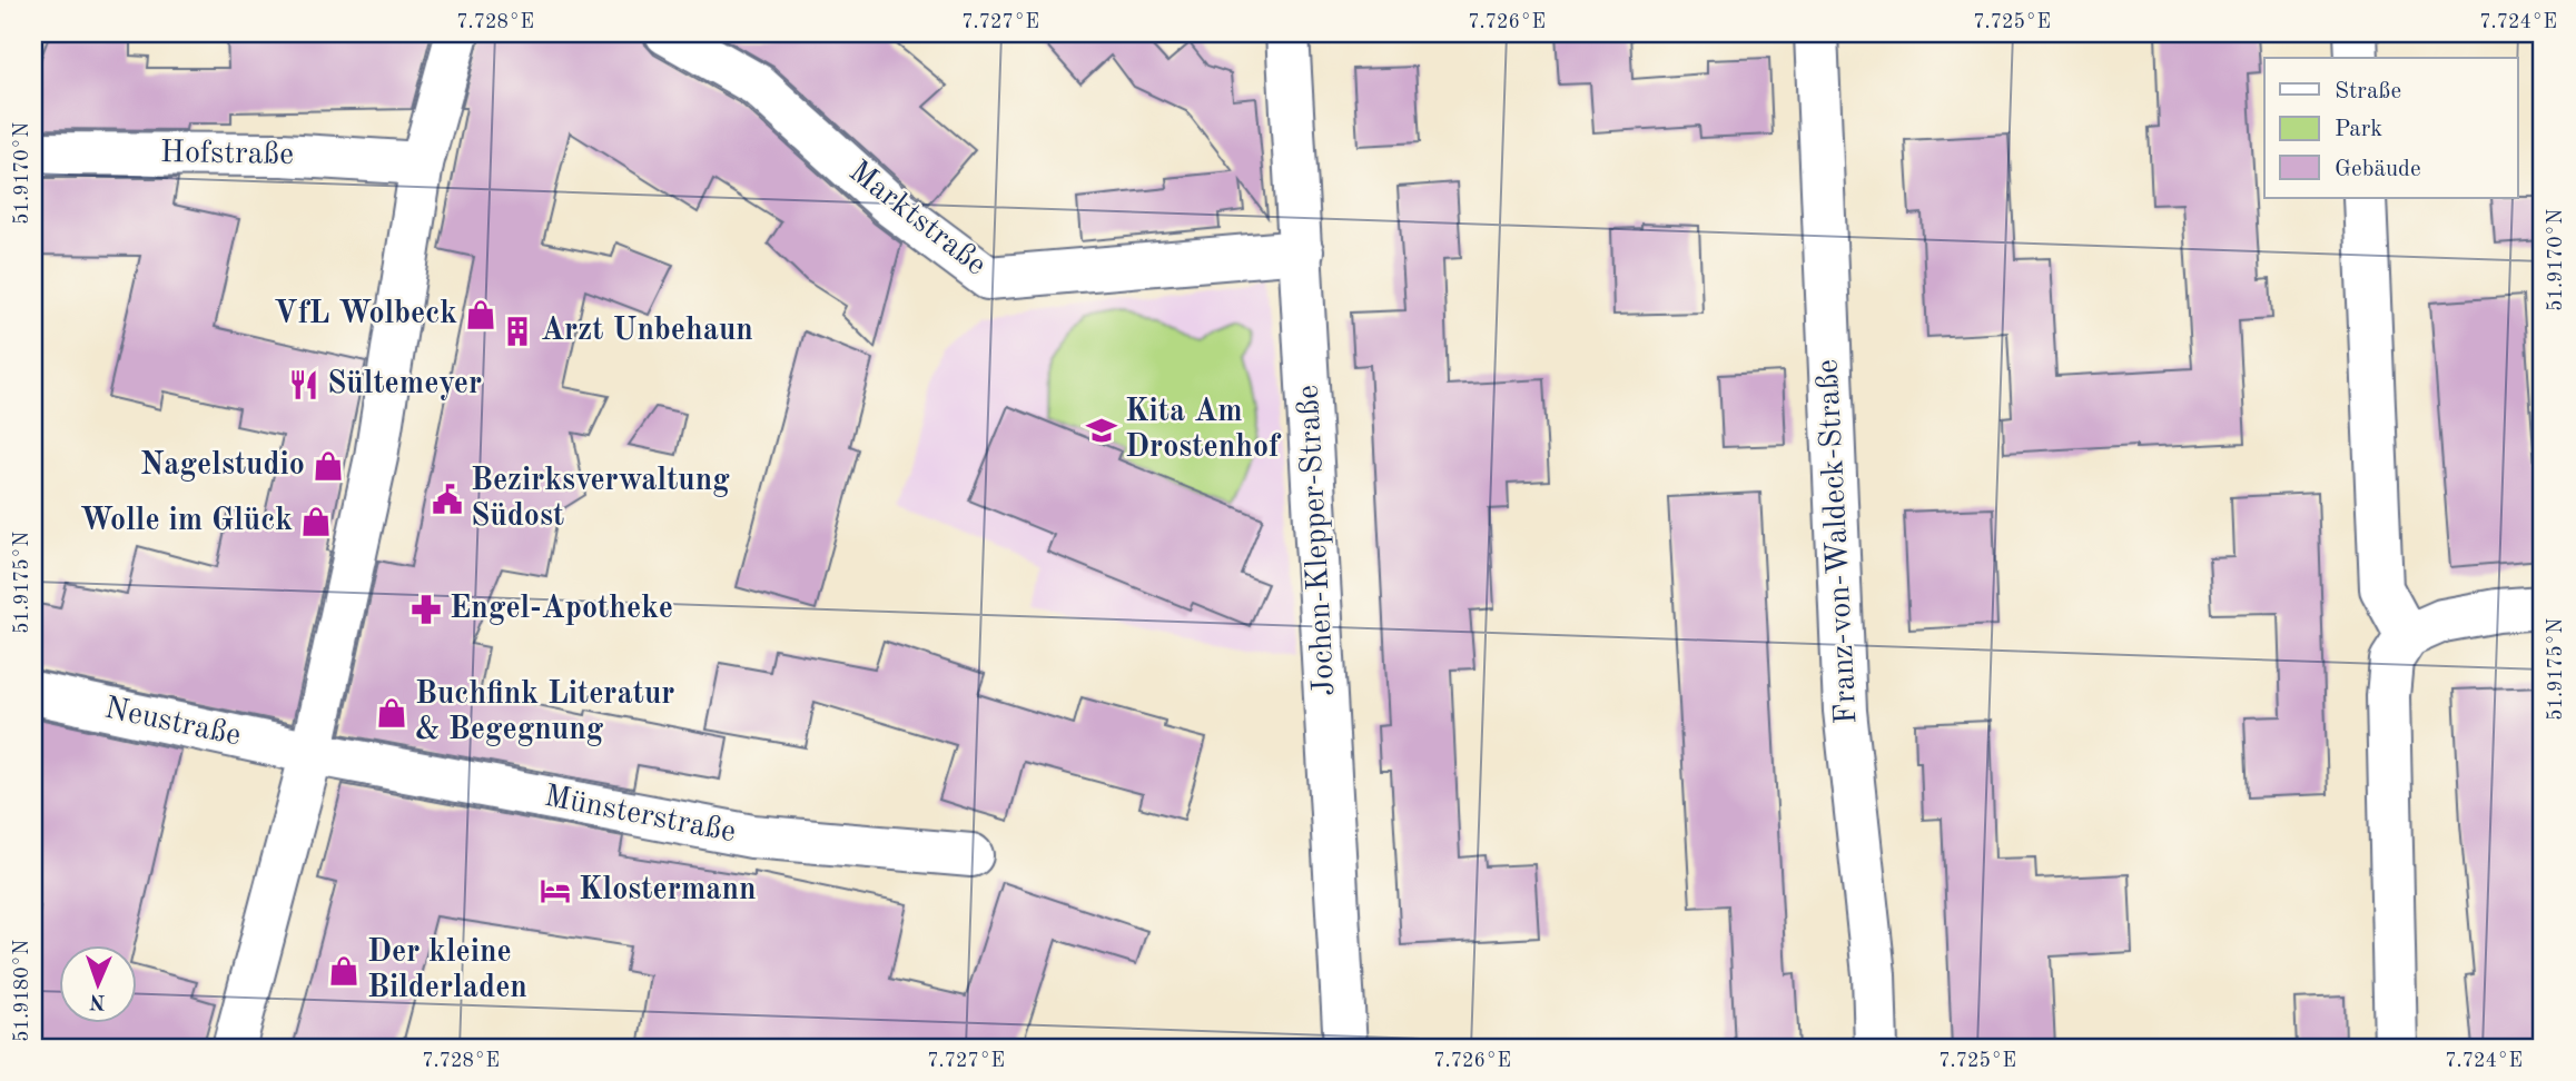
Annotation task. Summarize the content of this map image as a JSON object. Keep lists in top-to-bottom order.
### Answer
{
  "streets": {
    "street": [
      "Hofstraße",
      "Marktstraße",
      "Jochen-Klepper-Straße",
      "Franz-von-Waldeck-Straße",
      "Neustraße",
      "Münsterstraße"
    ]
  },
  "crossings": [
    ["Marktstraße", "Jochen-Klepper-Straße"],
    ["Neustraße", "Münsterstraße"]
  ],
  "places": {
    "shop": [
      "VfL Wolbeck",
      "Nagelstudio",
      "Wolle im Glück",
      "Buchfink Literatur & Begegnung",
      "Der kleine Bilderladen"
    ],
    "building": ["Arzt Unbehaun"],
    "restaurant": ["Sültemeyer"],
    "school or university": ["Kita Am Drostenhof"],
    "public building": ["Bezirksverwaltung Südost"],
    "pharmacy": ["Engel-Apotheke"],
    "hotel": ["Klostermann"]
  },
  "legend": ["Straße", "Park", "Gebäude"],
  "north": "bottom",
  "coordinates": [
    "7.728°E",
    "7.727°E",
    "7.726°E",
    "7.725°E",
    "7.724°E",
    "51.9170°N",
    "51.9175°N",
    "51.9180°N"
  ]
}
